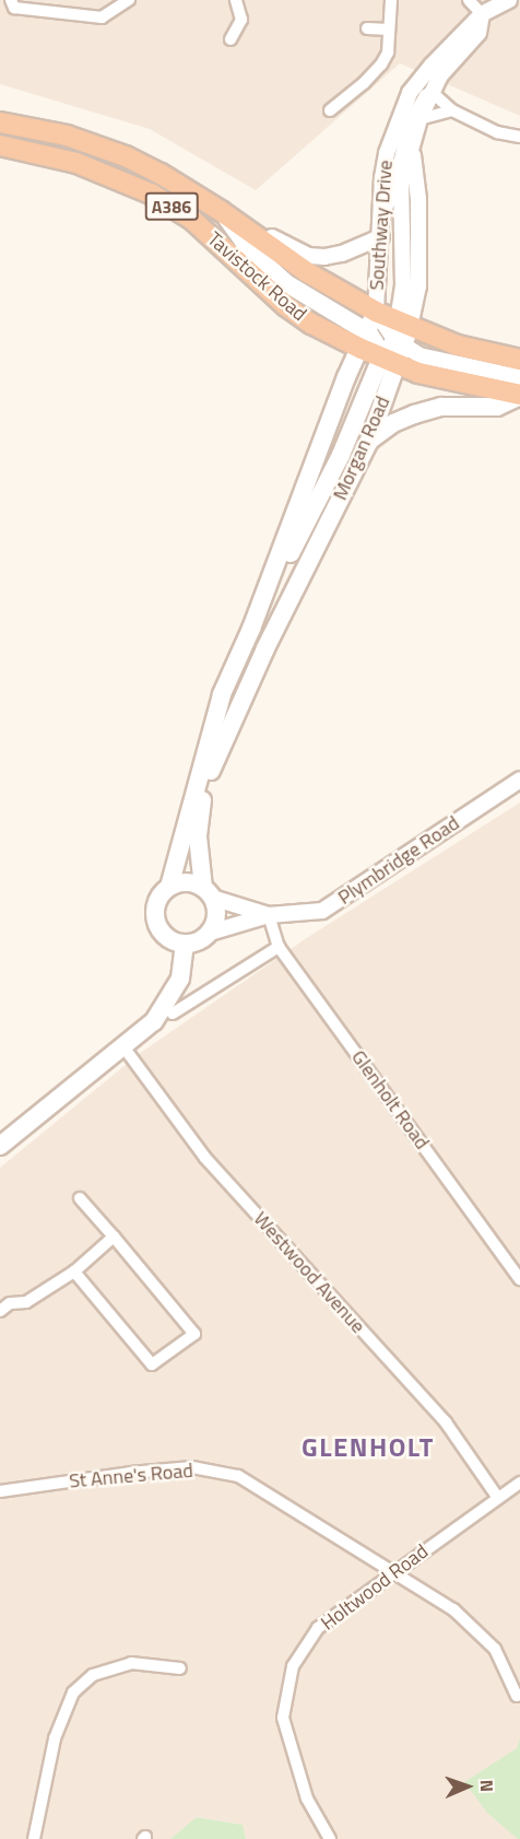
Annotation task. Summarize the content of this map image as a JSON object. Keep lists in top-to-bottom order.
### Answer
{
  "streets": {
    "highway": ["A386", "Tavistock Road"],
    "main road": ["Morgan Road", "Plymbridge Road"],
    "street": [
      "Southway Drive",
      "Glenholt Road",
      "Westwood Avenue",
      "St Anne's Road",
      "Holtwood Road"
    ]
  },
  "crossings": [
    ["Southway Drive", "Tavistock Road"],
    ["Southway Drive", "Morgan Road"],
    ["Tavistock Road", "Morgan Road"],
    ["Morgan Road", "Plymbridge Road"],
    ["Plymbridge Road", "Glenholt Road"],
    ["Westwood Avenue", "Holtwood Road"],
    ["St Anne's Road", "Holtwood Road"]
  ],
  "districts": ["GLENHOLT"],
  "north": "right"
}
